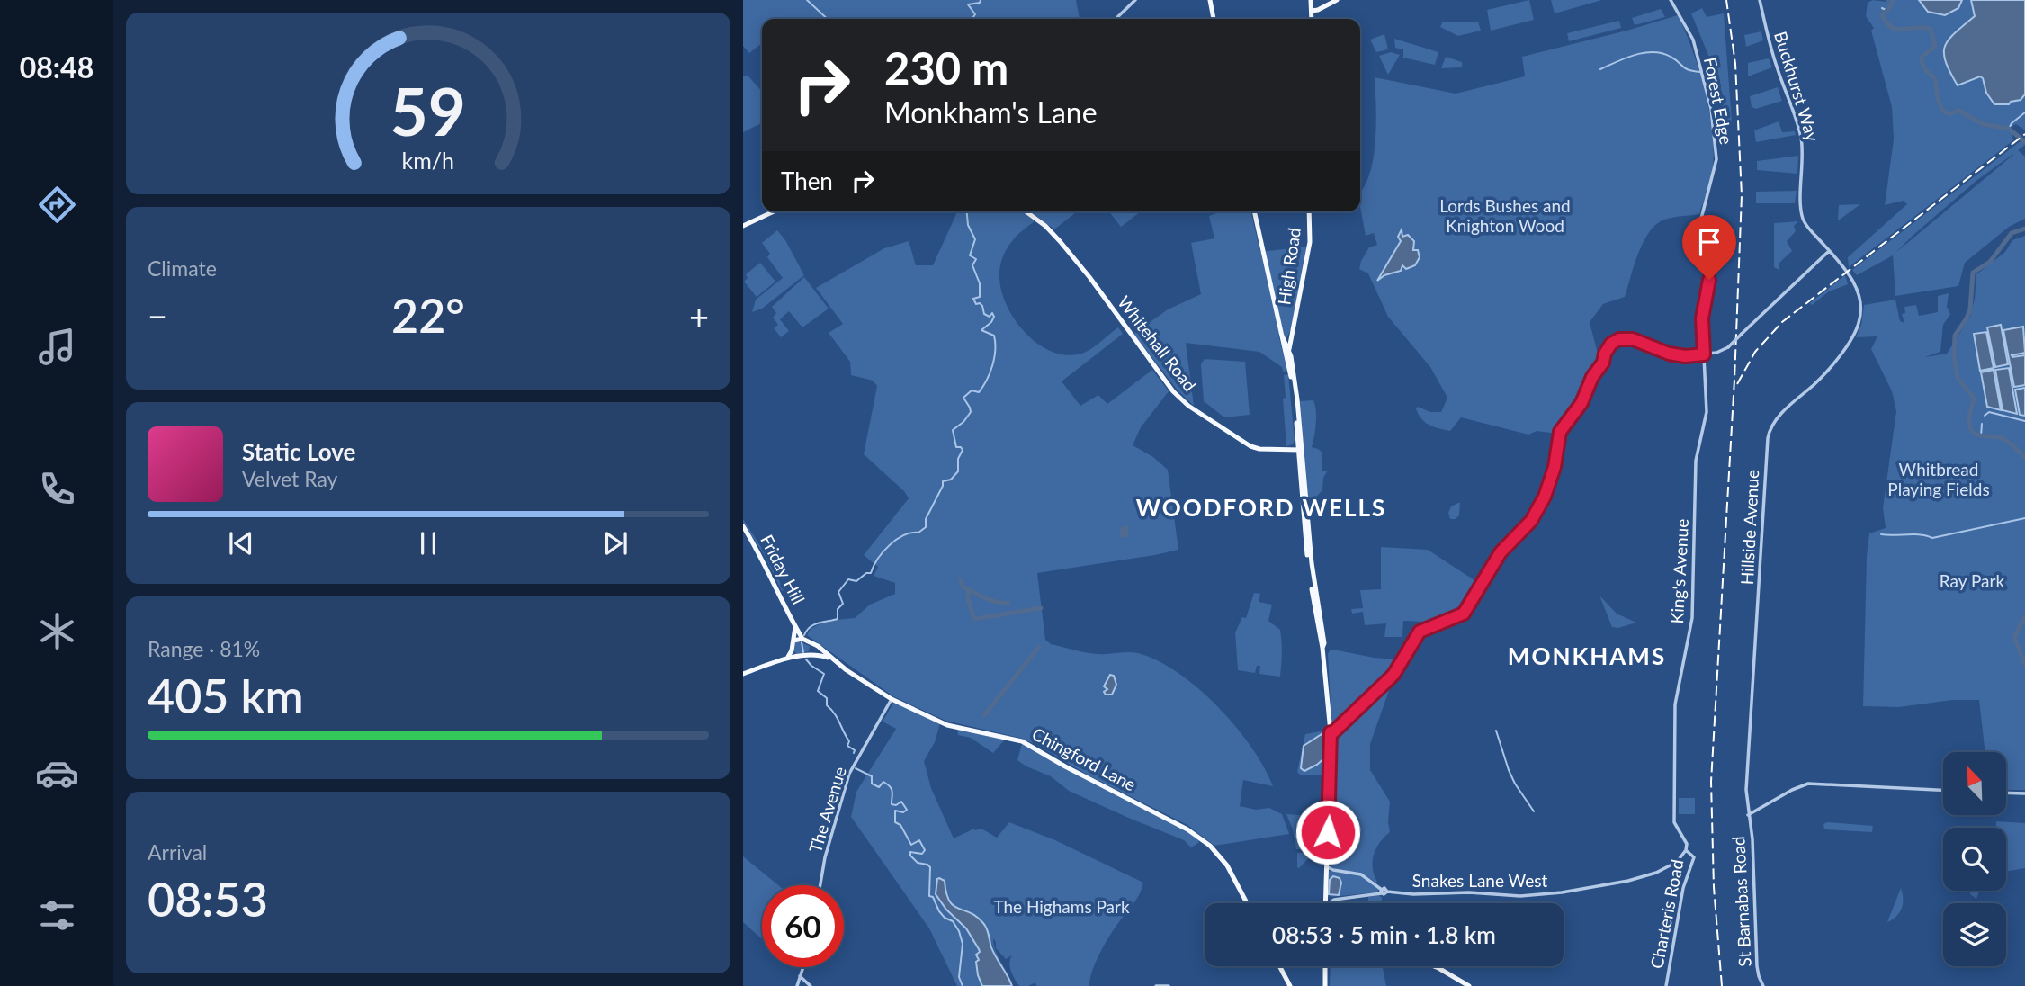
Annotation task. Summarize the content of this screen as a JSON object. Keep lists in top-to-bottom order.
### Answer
{
  "streets": {
    "main road": [
      "High Road",
      "Whitehall Road",
      "Friday Hill",
      "Chingford Lane"
    ],
    "street": [
      "Buckhurst Way",
      "Forest Edge",
      "Hillside Avenue",
      "King's Avenue",
      "The Avenue",
      "Snakes Lane West",
      "St Barnabas Road",
      "Charteris Road"
    ]
  },
  "crossings": [
    ["Buckhurst Way", "Hillside Avenue"],
    ["Forest Edge", "King's Avenue"],
    ["Hillside Avenue", "St Barnabas Road"],
    ["Friday Hill", "Chingford Lane"],
    ["King's Avenue", "Snakes Lane West"],
    ["King's Avenue", "Charteris Road"],
    ["Chingford Lane", "The Avenue"],
    ["Snakes Lane West", "Charteris Road"]
  ],
  "districts": ["WOODFORD WELLS", "MONKHAMS"],
  "parks": [
    "Lords Bushes and Knighton Wood",
    "Whitbread Playing Fields",
    "Ray Park",
    "The Highams Park"
  ],
  "north": "top left",
  "page": {
    "tabs": "08:48",
    "turn": ["230 m", "Monkham's Lane"],
    "then": "Then",
    "tile": [
      "Climate",
      ["Range · 81%", "405 km"],
      ["Arrival", "08:53"]
    ],
    "heat": ["−", "22°", "+"],
    "song": ["Static Love", "Velvet Ray"],
    "limit": "60",
    "trip": "08:53 · 5 min · 1.8 km",
    "gauge": ["59", "km/h"]
  }
}
